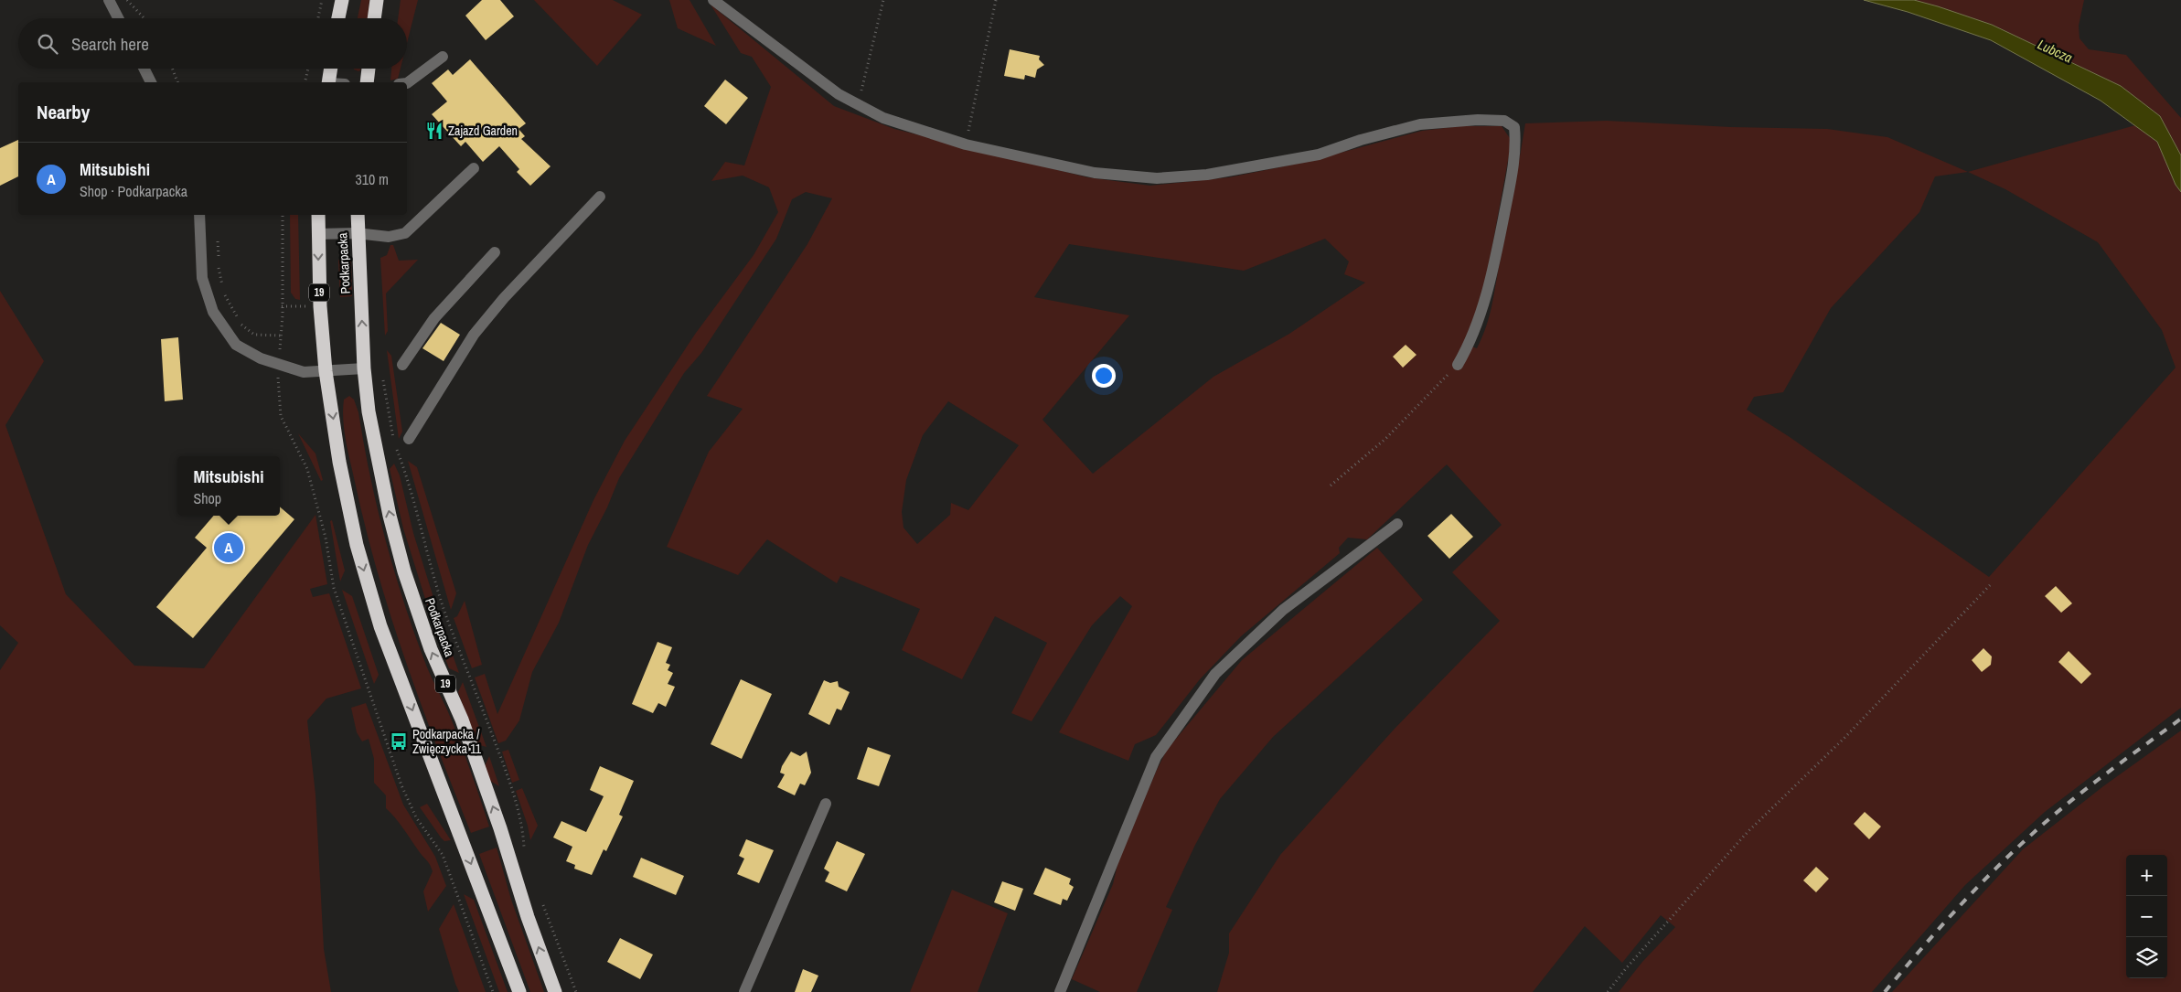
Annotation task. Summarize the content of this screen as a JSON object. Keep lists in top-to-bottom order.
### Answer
{
  "streets": {
    "highway": ["Podkarpacka", "19"]
  },
  "water": ["Lubcza"],
  "places": {
    "restaurant": ["Zajazd Garden"],
    "bus stop": ["Podkarpacka / Zwięczycka 11"]
  },
  "page": {
    "search": "Search here",
    "heading": "Nearby",
    "list": [
      {
        "mark": "A",
        "name": "Mitsubishi",
        "note": "Shop · Podkarpacka",
        "value": "310 m"
      }
    ],
    "popup": ["Mitsubishi", "Shop"],
    "pins": "A",
    "map_buttons": ["+", "−"]
  }
}
